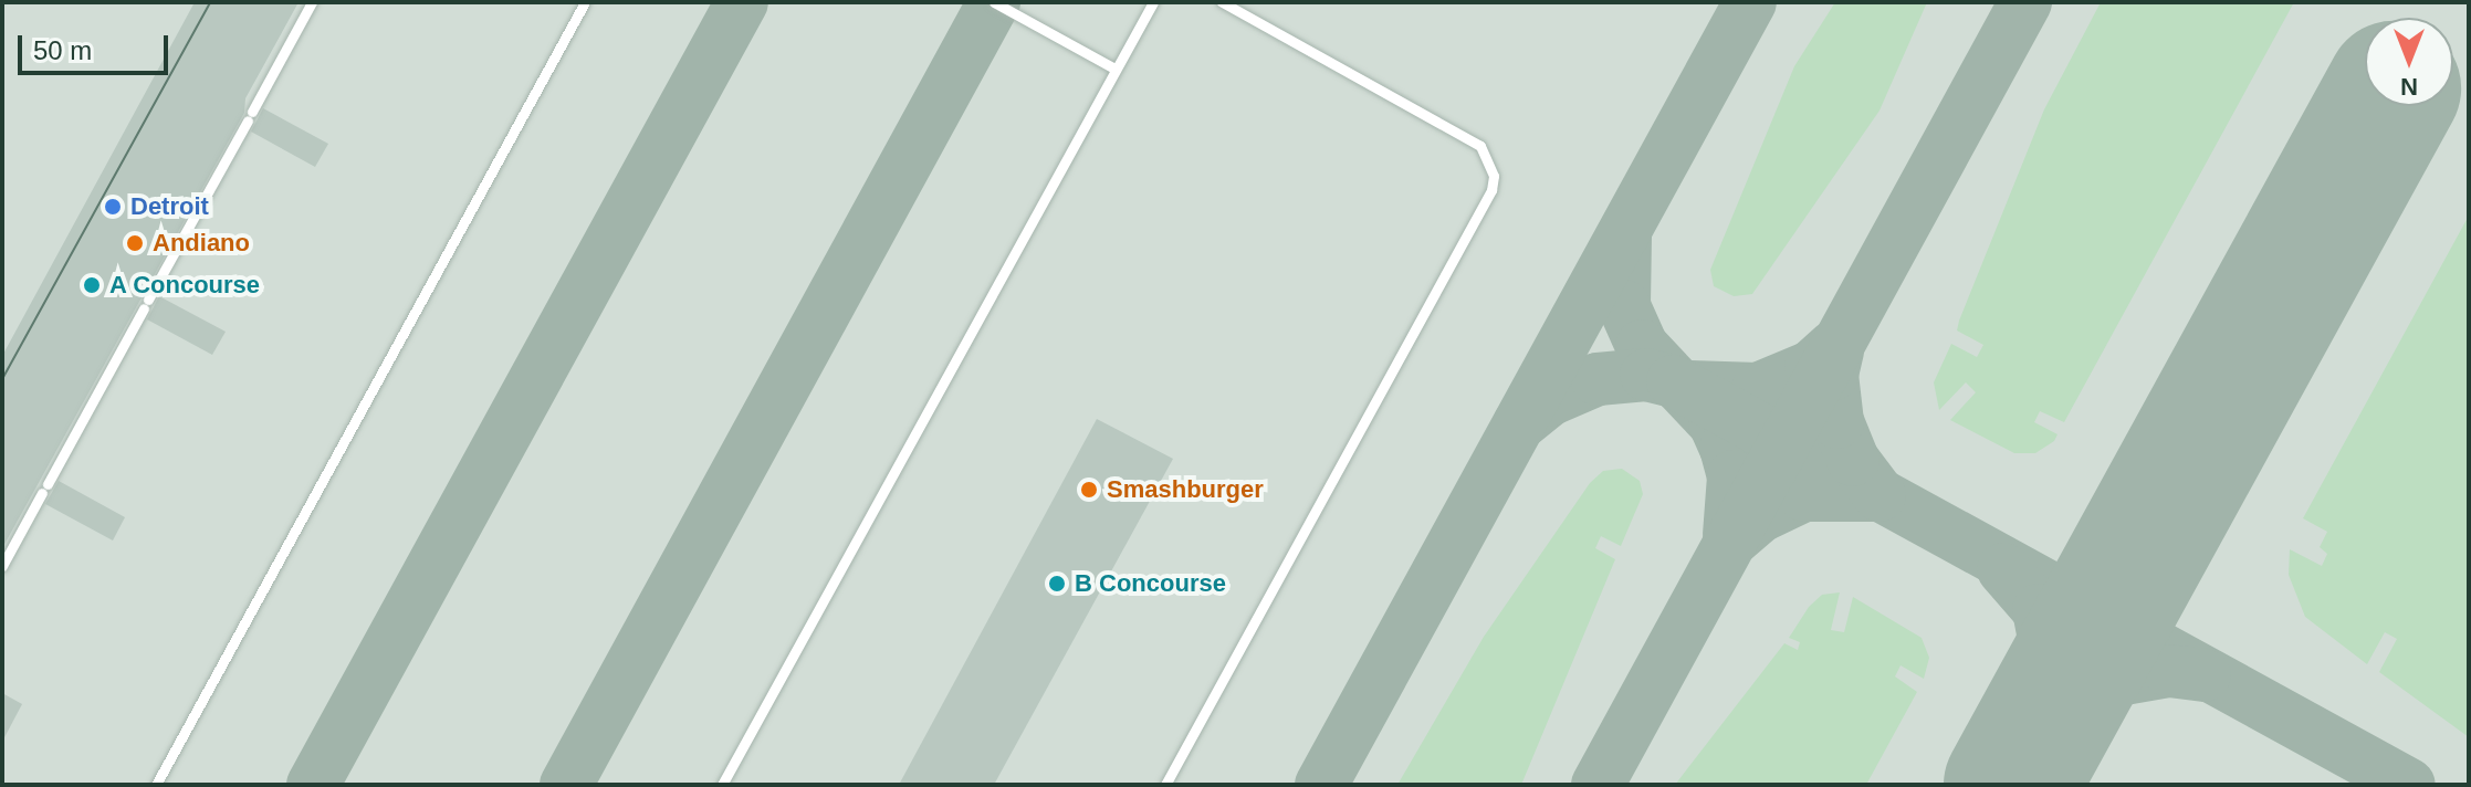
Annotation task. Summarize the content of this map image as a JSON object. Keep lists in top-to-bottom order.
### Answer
{
  "places": [
    "Detroit",
    "Andiano",
    "A Concourse",
    "Smashburger",
    "B Concourse"
  ],
  "scale_bar": "50 m",
  "north": "bottom"
}
